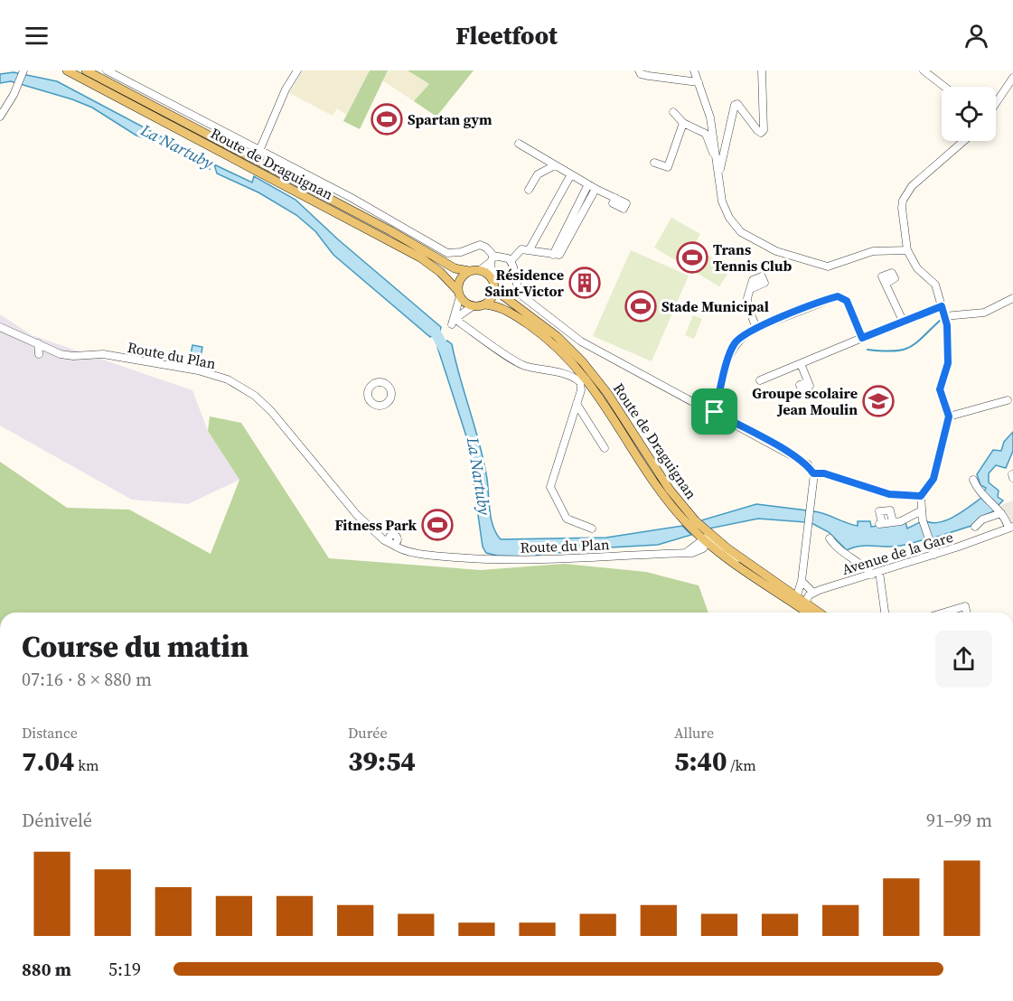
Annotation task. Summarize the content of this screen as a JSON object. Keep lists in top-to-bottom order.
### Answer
{
  "streets": {
    "main road": ["Route de Draguignan"],
    "street": ["Route du Plan", "Avenue de la Gare"]
  },
  "crossings": [
    ["Route de Draguignan", "Route du Plan"],
    ["Route de Draguignan", "Avenue de la Gare"]
  ],
  "water": ["La Nartuby"],
  "places": {
    "sports": [
      "Spartan gym",
      "Trans Tennis Club",
      "Stade Municipal",
      "Fitness Park"
    ],
    "building": ["Résidence Saint-Victor"],
    "school or university": ["Groupe scolaire Jean Moulin"]
  },
  "page": {
    "header": "Fleetfoot",
    "heading": ["Course du matin", "07:16 · 8 × 880 m"],
    "stats": [
      ["Distance", "7.04 km"],
      ["Durée", "39:54"],
      ["Allure", "5:40 /km"]
    ],
    "chart": ["Dénivelé", "91–99 m"],
    "list": [
      {
        "name": "880 m",
        "note": "5:19"
      }
    ]
  }
}
